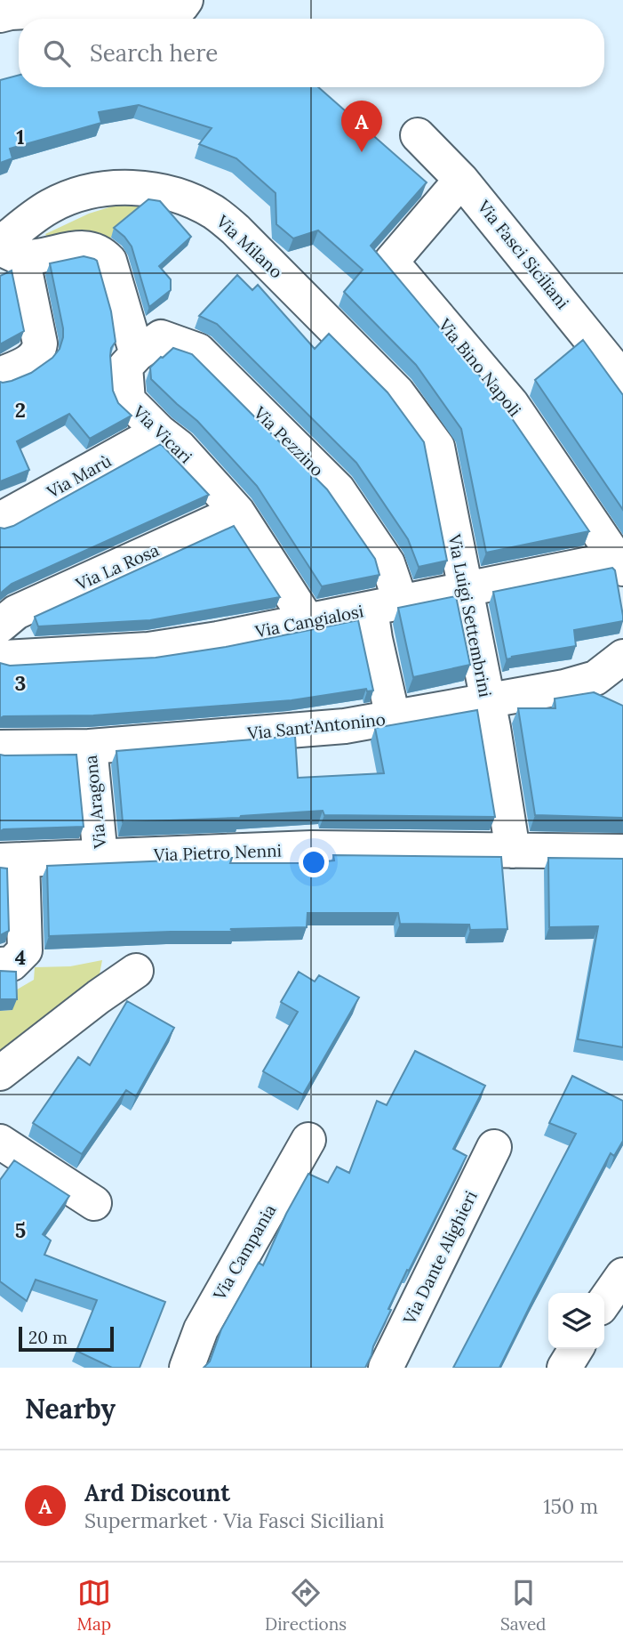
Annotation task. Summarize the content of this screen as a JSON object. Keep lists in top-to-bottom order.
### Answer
{
  "streets": {
    "street": [
      "Via Milano",
      "Via Fasci Siciliani",
      "Via Bino Napoli",
      "Via Vicari",
      "Via Pezzino",
      "Via Marù",
      "Via La Rosa",
      "Via Luigi Settembrini",
      "Via Cangialosi",
      "Via Sant'Antonino",
      "Via Aragona",
      "Via Pietro Nenni",
      "Via Campania",
      "Via Dante Alighieri"
    ]
  },
  "crossings": [
    ["Via Milano", "Via Luigi Settembrini"],
    ["Via Fasci Siciliani", "Via Bino Napoli"],
    ["Via Bino Napoli", "Via Cangialosi"],
    ["Via Vicari", "Via Pezzino"],
    ["Via Vicari", "Via Marù"],
    ["Via Vicari", "Via La Rosa"],
    ["Via Vicari", "Via Cangialosi"],
    ["Via Pezzino", "Via Cangialosi"],
    ["Via Luigi Settembrini", "Via Cangialosi"],
    ["Via Luigi Settembrini", "Via Sant'Antonino"],
    ["Via Luigi Settembrini", "Via Pietro Nenni"],
    ["Via Sant'Antonino", "Via Aragona"],
    ["Via Aragona", "Via Pietro Nenni"]
  ],
  "scale_bar": "20 m",
  "page": {
    "search": "Search here",
    "pins": "A",
    "scale": "20 m",
    "heading": "Nearby",
    "list": [
      {
        "mark": "A",
        "name": "Ard Discount",
        "note": "Supermarket · Via Fasci Siciliani",
        "value": "150 m"
      }
    ],
    "nav": ["Map", "Directions", "Saved"]
  },
  "grid": {
    "rows": [
      "1",
      "2",
      "3",
      "4",
      "5"
    ]
  }
}
